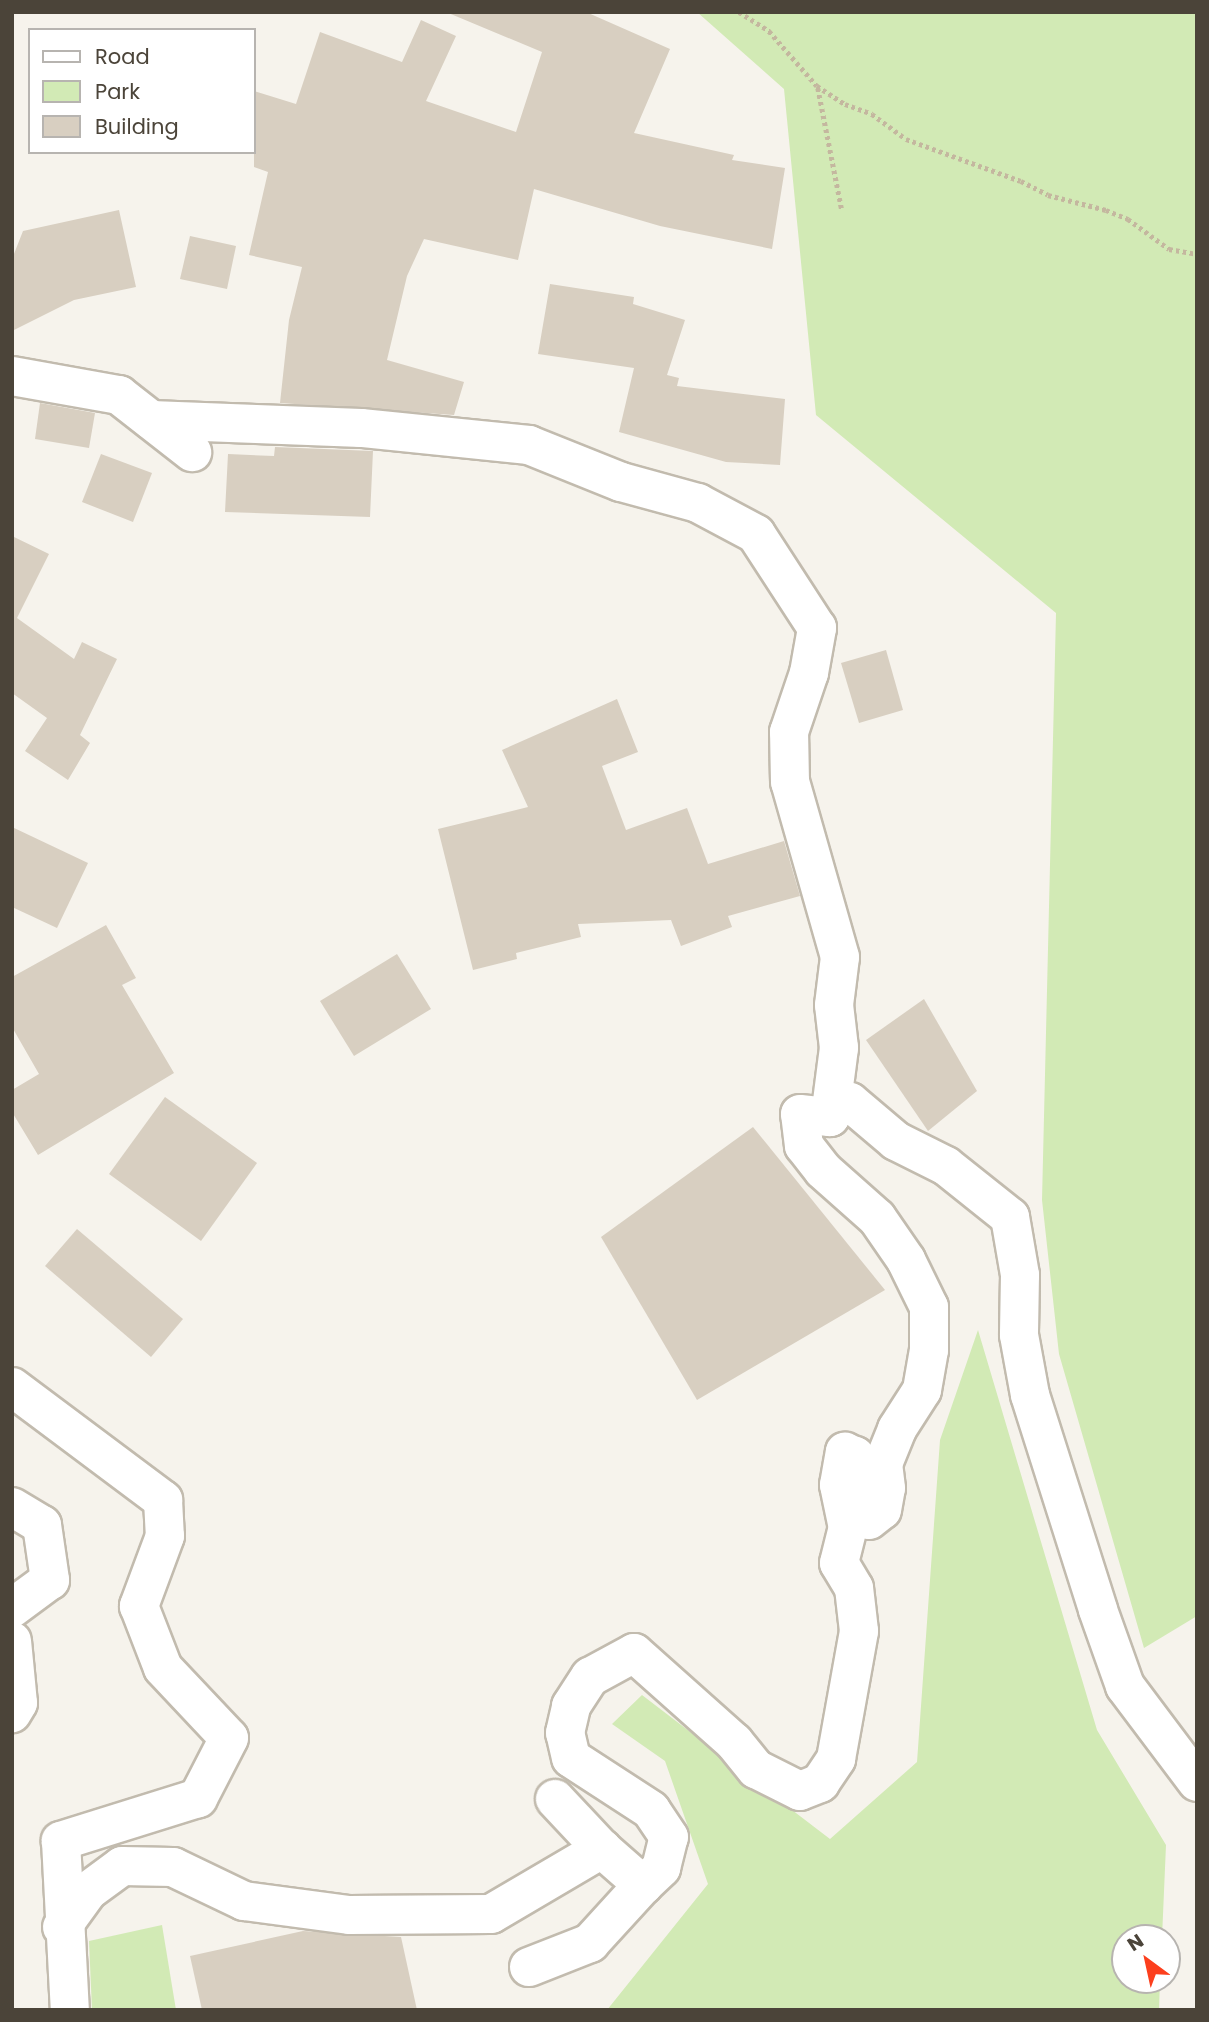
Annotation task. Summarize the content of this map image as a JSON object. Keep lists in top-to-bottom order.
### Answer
{
  "legend": ["Road", "Park", "Building"],
  "north": "top left"
}
